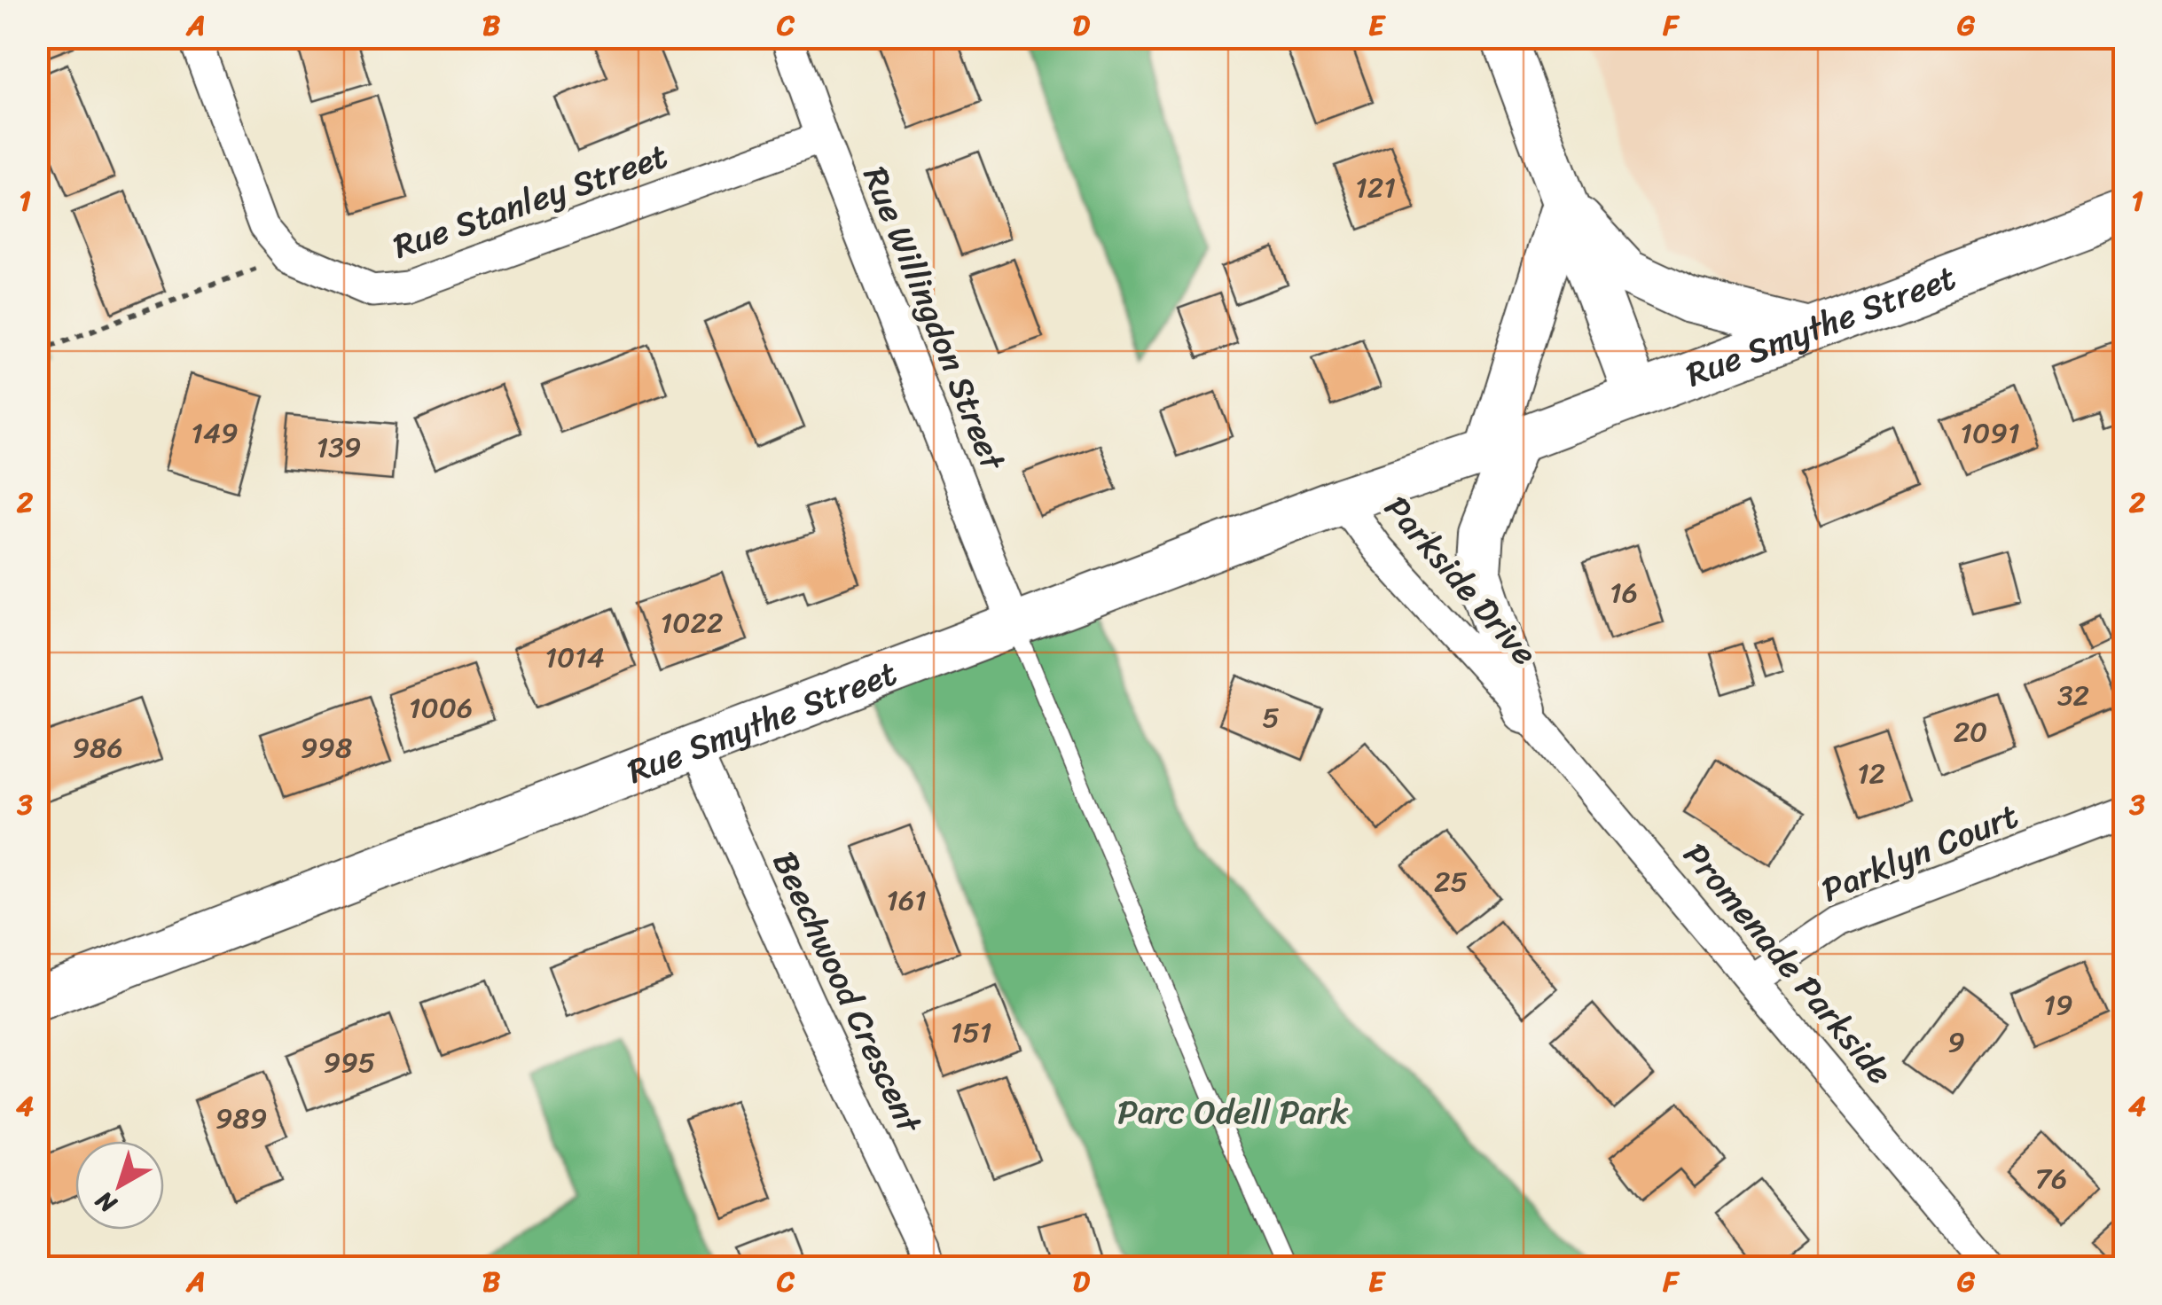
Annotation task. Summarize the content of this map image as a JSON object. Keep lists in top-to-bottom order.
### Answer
{
  "streets": {
    "main road": ["Rue Smythe Street"],
    "street": [
      "Rue Stanley Street",
      "Rue Willingdon Street",
      "Parkside Drive",
      "Parklyn Court",
      "Promenade Parkside",
      "Beechwood Crescent"
    ]
  },
  "crossings": [
    ["Rue Stanley Street", "Rue Willingdon Street"],
    ["Rue Willingdon Street", "Rue Smythe Street"],
    ["Rue Smythe Street", "Parkside Drive"],
    ["Rue Smythe Street", "Beechwood Crescent"],
    ["Parkside Drive", "Promenade Parkside"],
    ["Parklyn Court", "Promenade Parkside"]
  ],
  "parks": ["Parc Odell Park"],
  "house_numbers": [
    "121",
    "149",
    "1091",
    "139",
    "16",
    "1022",
    "1014",
    "32",
    "1006",
    "5",
    "20",
    "986",
    "998",
    "12",
    "25",
    "161",
    "19",
    "151",
    "9",
    "995",
    "989",
    "76"
  ],
  "north": "bottom left",
  "grid": {
    "columns": [
      "A",
      "B",
      "C",
      "D",
      "E",
      "F",
      "G"
    ],
    "rows": [
      "1",
      "2",
      "3",
      "4"
    ]
  }
}
